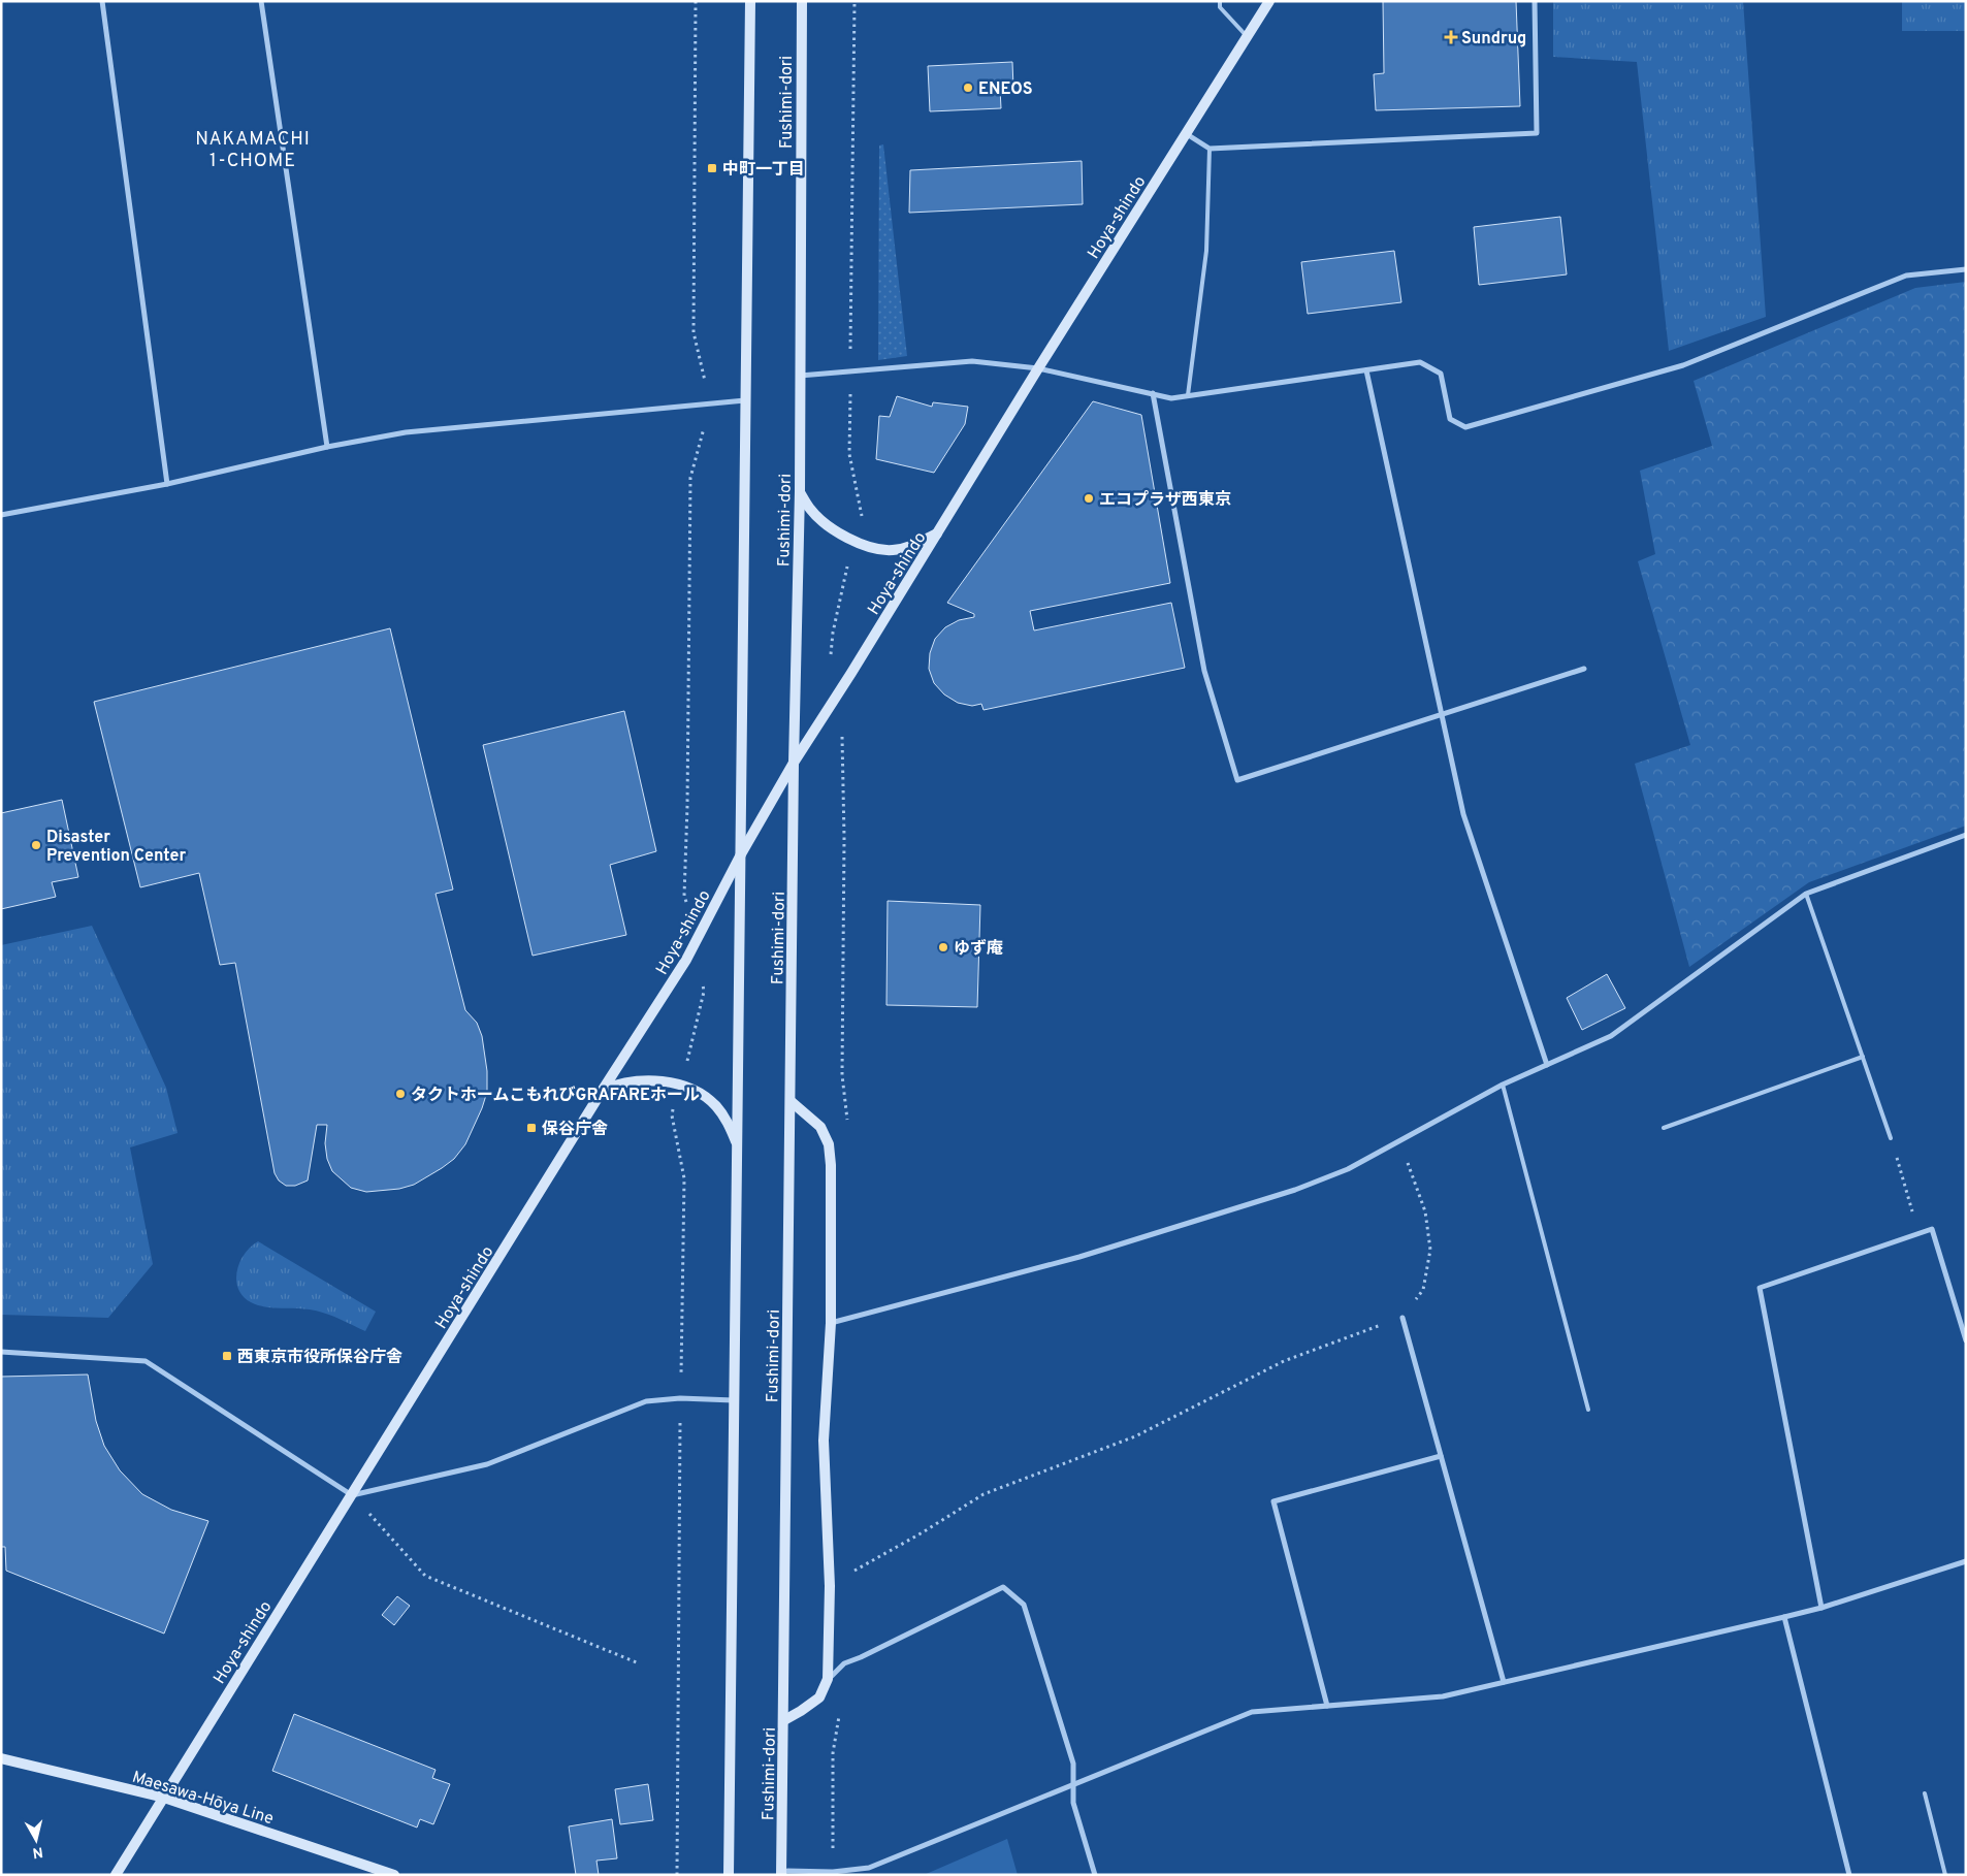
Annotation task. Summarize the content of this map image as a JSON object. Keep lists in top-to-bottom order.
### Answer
{
  "streets": {
    "main road": ["Fushimi-dori", "Hoya-shindo", "Maesawa-Hōya Line"]
  },
  "crossings": [
    ["Fushimi-dori", "Hoya-shindo"],
    ["Hoya-shindo", "Maesawa-Hōya Line"]
  ],
  "districts": ["NAKAMACHI 1-CHOME"],
  "places": {
    "health": ["Sundrug"],
    "other": [
      "ENEOS",
      "エコプラザ西東京",
      "Disaster Prevention Center",
      "ゆず庵",
      "タクトホームこもれびGRAFAREホール"
    ],
    "transit": ["中町一丁目", "保谷庁舎", "西東京市役所保谷庁舎"]
  },
  "north": "bottom"
}
